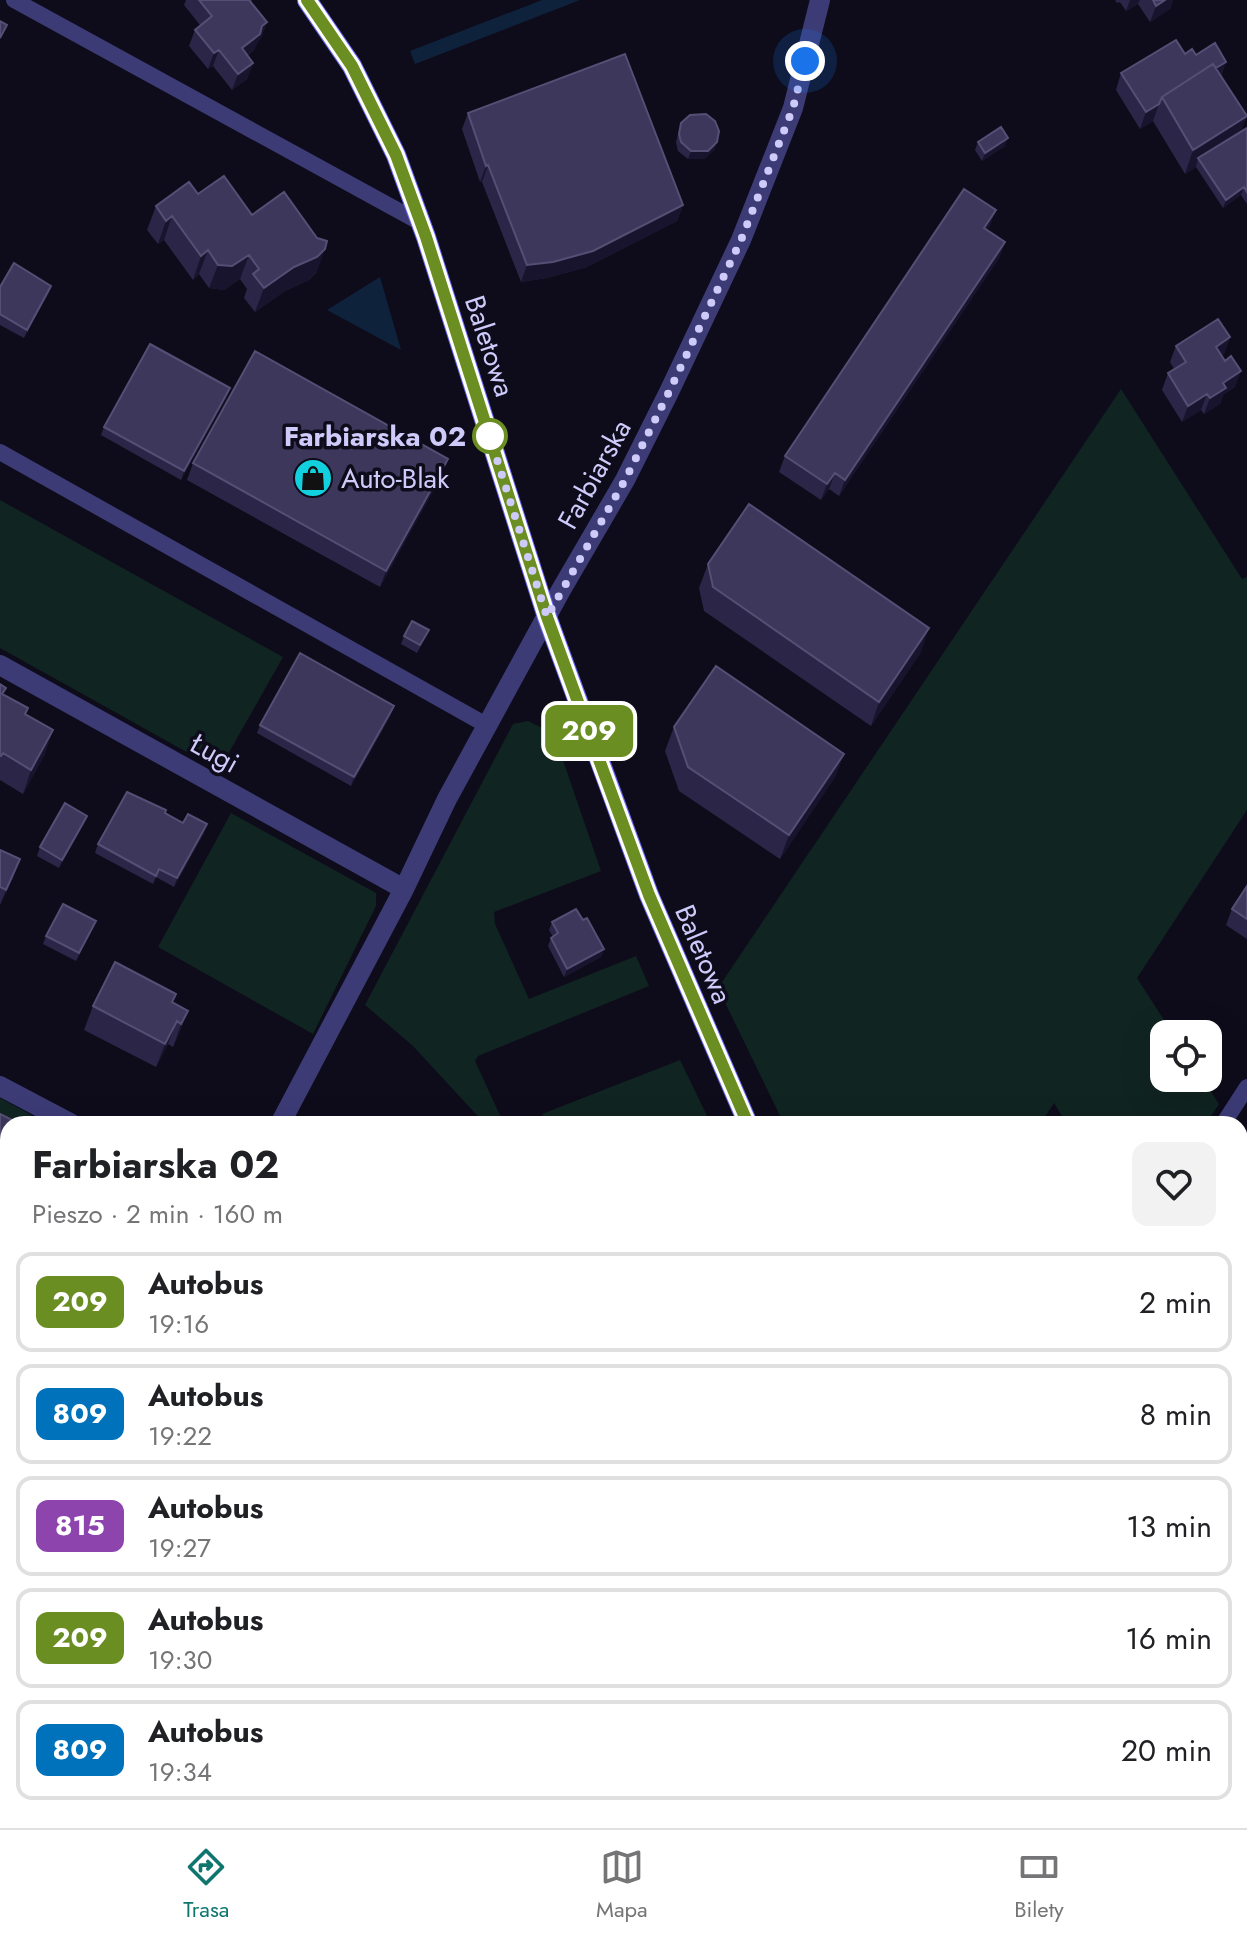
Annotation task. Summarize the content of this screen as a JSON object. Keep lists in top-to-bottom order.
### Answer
{
  "streets": {
    "street": ["Baletowa", "Farbiarska", "Ługi"]
  },
  "crossings": [
    ["Baletowa", "Farbiarska"],
    ["Farbiarska", "Ługi"]
  ],
  "places": {
    "other": ["Farbiarska 02"],
    "shop": ["Auto-Blak"]
  },
  "lines": ["bus line 209"],
  "page": {
    "on_map": "209",
    "heading": ["Farbiarska 02", "Pieszo · 2 min · 160 m"],
    "list": [
      {
        "mark": "209",
        "name": "Autobus",
        "note": "19:16",
        "value": "2 min"
      },
      {
        "mark": "809",
        "name": "Autobus",
        "note": "19:22",
        "value": "8 min"
      },
      {
        "mark": "815",
        "name": "Autobus",
        "note": "19:27",
        "value": "13 min"
      },
      {
        "mark": "209",
        "name": "Autobus",
        "note": "19:30",
        "value": "16 min"
      },
      {
        "mark": "809",
        "name": "Autobus",
        "note": "19:34",
        "value": "20 min"
      }
    ],
    "tabs": ["Trasa", "Mapa", "Bilety"]
  }
}
